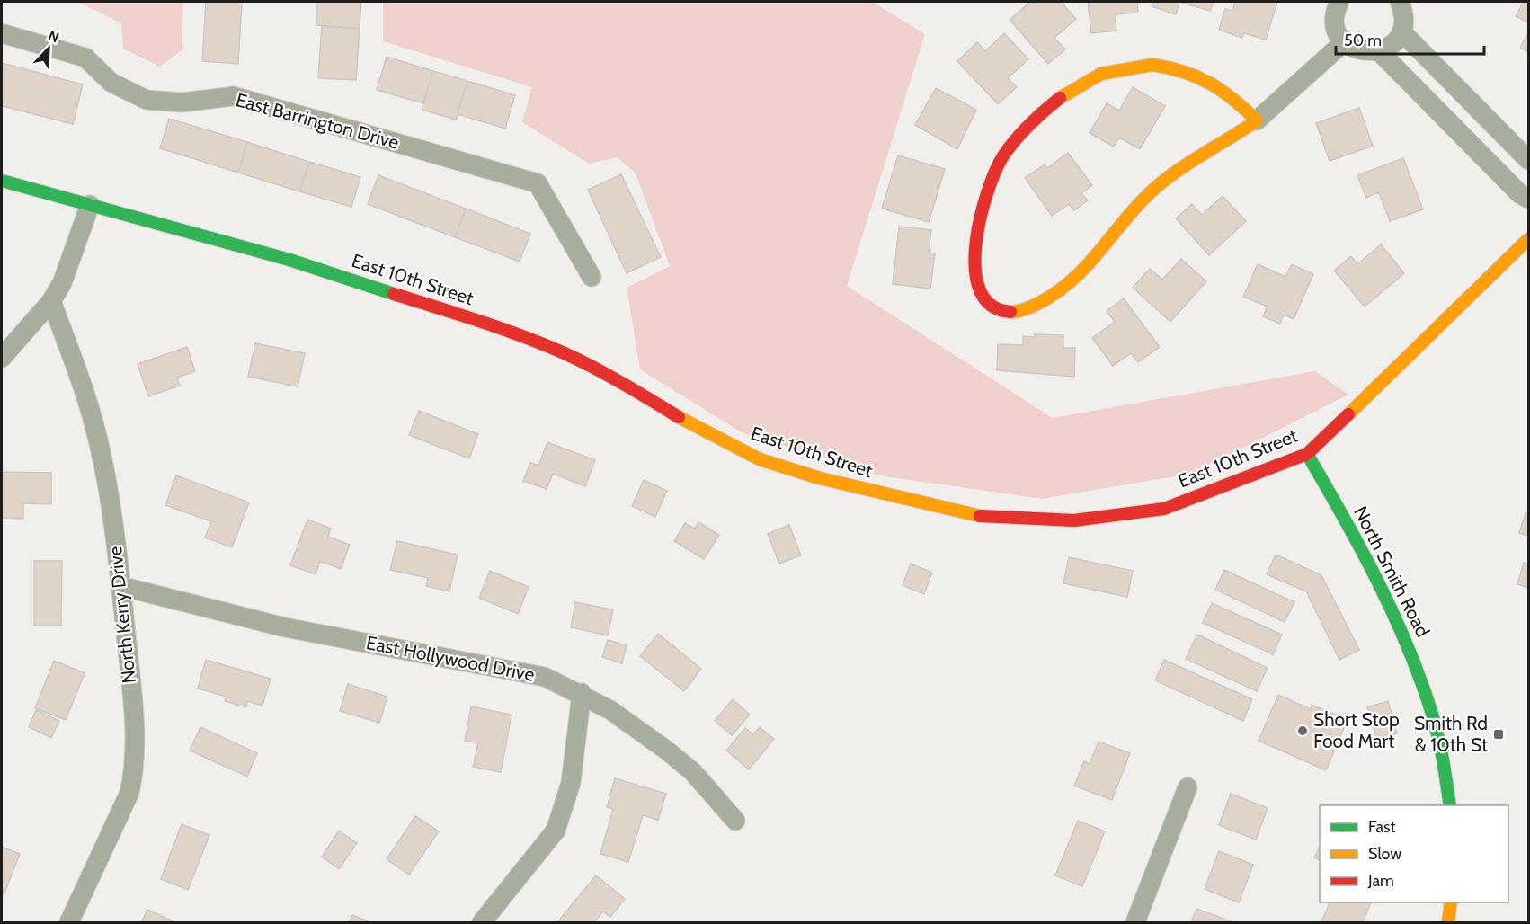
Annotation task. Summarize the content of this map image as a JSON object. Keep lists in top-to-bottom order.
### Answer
{
  "streets": {
    "main road": ["East 10th Street", "North Smith Road"],
    "street": ["East Barrington Drive", "North Kerry Drive", "East Hollywood Drive"]
  },
  "crossings": [
    ["East 10th Street", "North Smith Road"],
    ["North Kerry Drive", "East Hollywood Drive"]
  ],
  "places": {
    "other": ["Short Stop Food Mart"],
    "transit": ["Smith Rd & 10th St"]
  },
  "legend": ["Fast", "Slow", "Jam"],
  "scale_bar": "50 m",
  "north": "top right"
}
